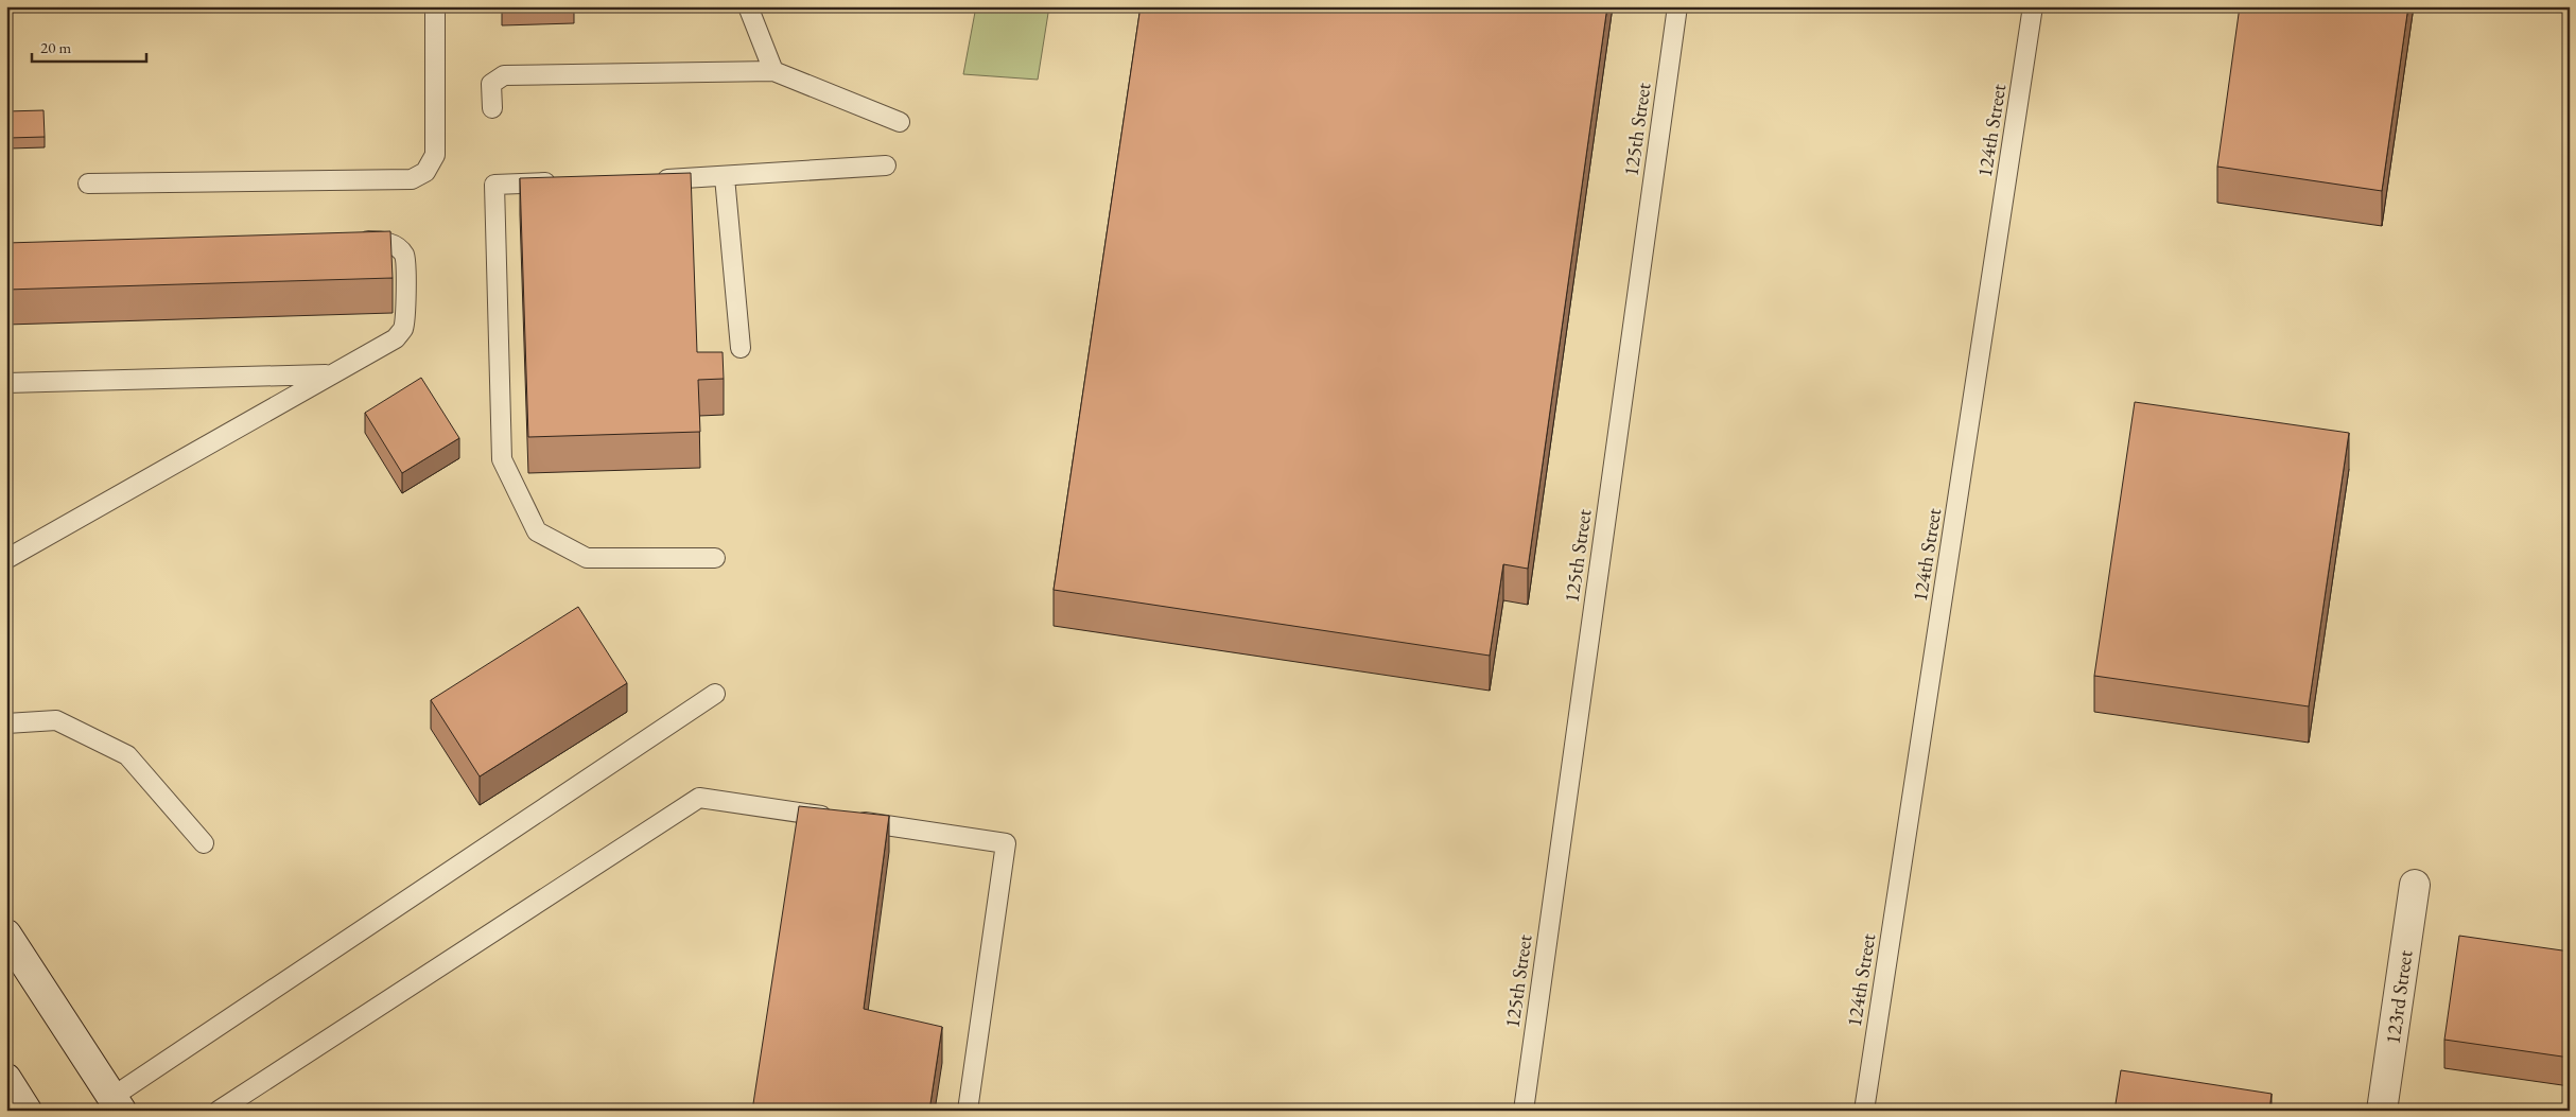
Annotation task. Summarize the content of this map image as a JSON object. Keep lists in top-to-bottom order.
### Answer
{
  "streets": {
    "main road": ["123rd Street"],
    "lane": ["125th Street", "124th Street"]
  },
  "scale_bar": "20 m"
}
